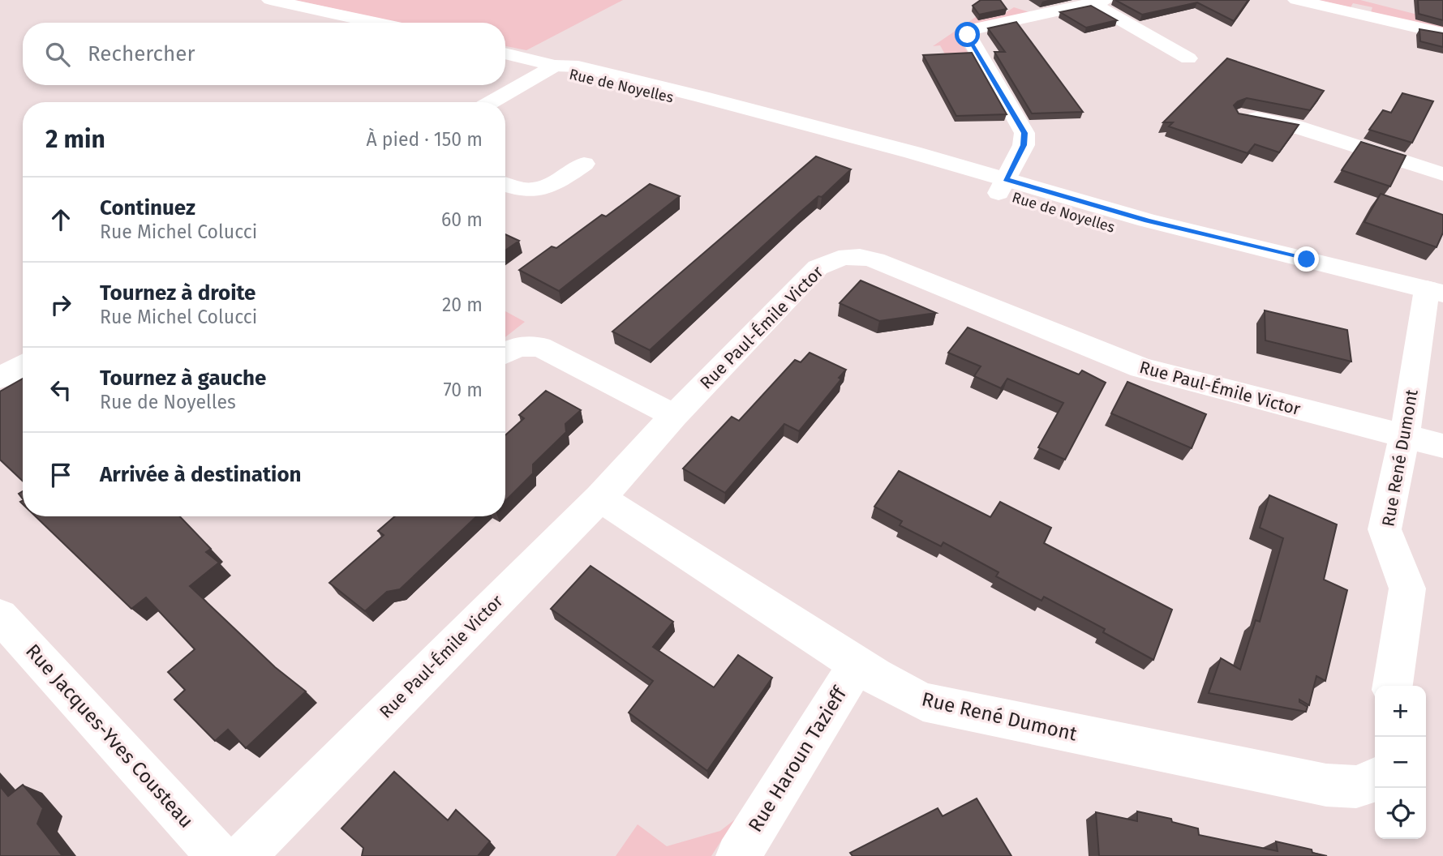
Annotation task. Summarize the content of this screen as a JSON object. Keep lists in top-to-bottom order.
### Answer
{
  "streets": {
    "street": [
      "Rue de Noyelles",
      "Rue Paul-Émile Victor",
      "Rue René Dumont",
      "Rue Jacques-Yves Cousteau",
      "Rue Haroun Tazieff"
    ]
  },
  "crossings": [
    ["Rue de Noyelles", "Rue René Dumont"],
    ["Rue Paul-Émile Victor", "Rue René Dumont"],
    ["Rue René Dumont", "Rue Haroun Tazieff"]
  ],
  "page": {
    "search": "Rechercher",
    "heading": ["2 min", "À pied · 150 m"],
    "list": [
      ["Continuez", "Rue Michel Colucci", "60 m"],
      ["Tournez à droite", "Rue Michel Colucci", "20 m"],
      ["Tournez à gauche", "Rue de Noyelles", "70 m"],
      "Arrivée à destination"
    ],
    "map_buttons": ["+", "−"]
  }
}
